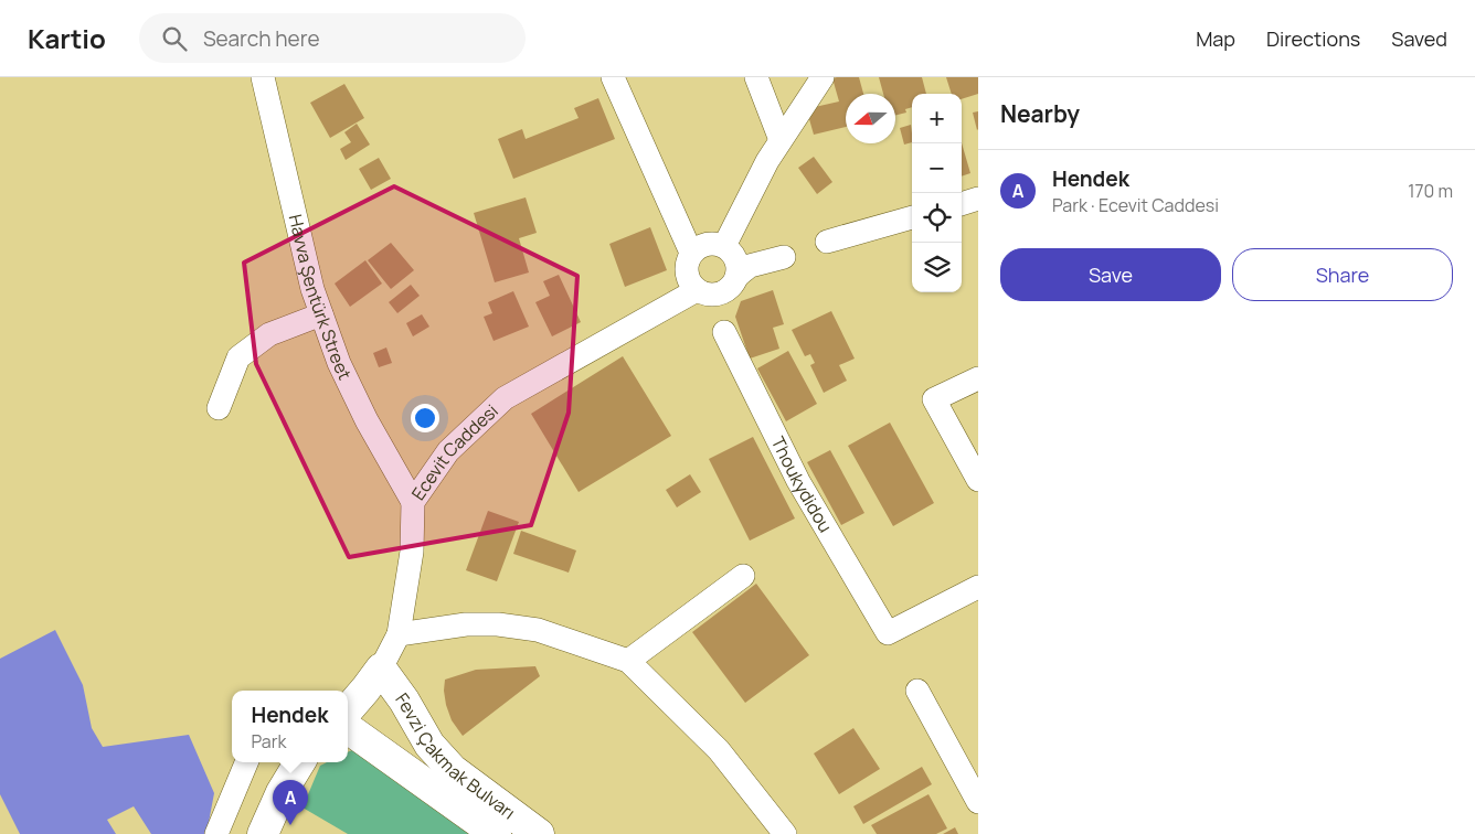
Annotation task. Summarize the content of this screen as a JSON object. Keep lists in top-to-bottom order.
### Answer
{
  "streets": {
    "main road": ["Ecevit Caddesi", "Fevzi Çakmak Bulvarı"],
    "street": ["Havva Şentürk Street", "Thoukydidou"]
  },
  "crossings": [
    ["Havva Şentürk Street", "Ecevit Caddesi"],
    ["Ecevit Caddesi", "Fevzi Çakmak Bulvarı"]
  ],
  "north": "left",
  "page": {
    "header": "Kartio",
    "search": "Search here",
    "nav": ["Map", "Directions", "Saved"],
    "heading": "Nearby",
    "map_buttons": ["+", "−"],
    "list": [
      {
        "mark": "A",
        "name": "Hendek",
        "note": "Park · Ecevit Caddesi",
        "value": "170 m"
      }
    ],
    "buttons": ["Save", "Share"],
    "popup": ["Hendek", "Park"],
    "pins": "A"
  }
}
